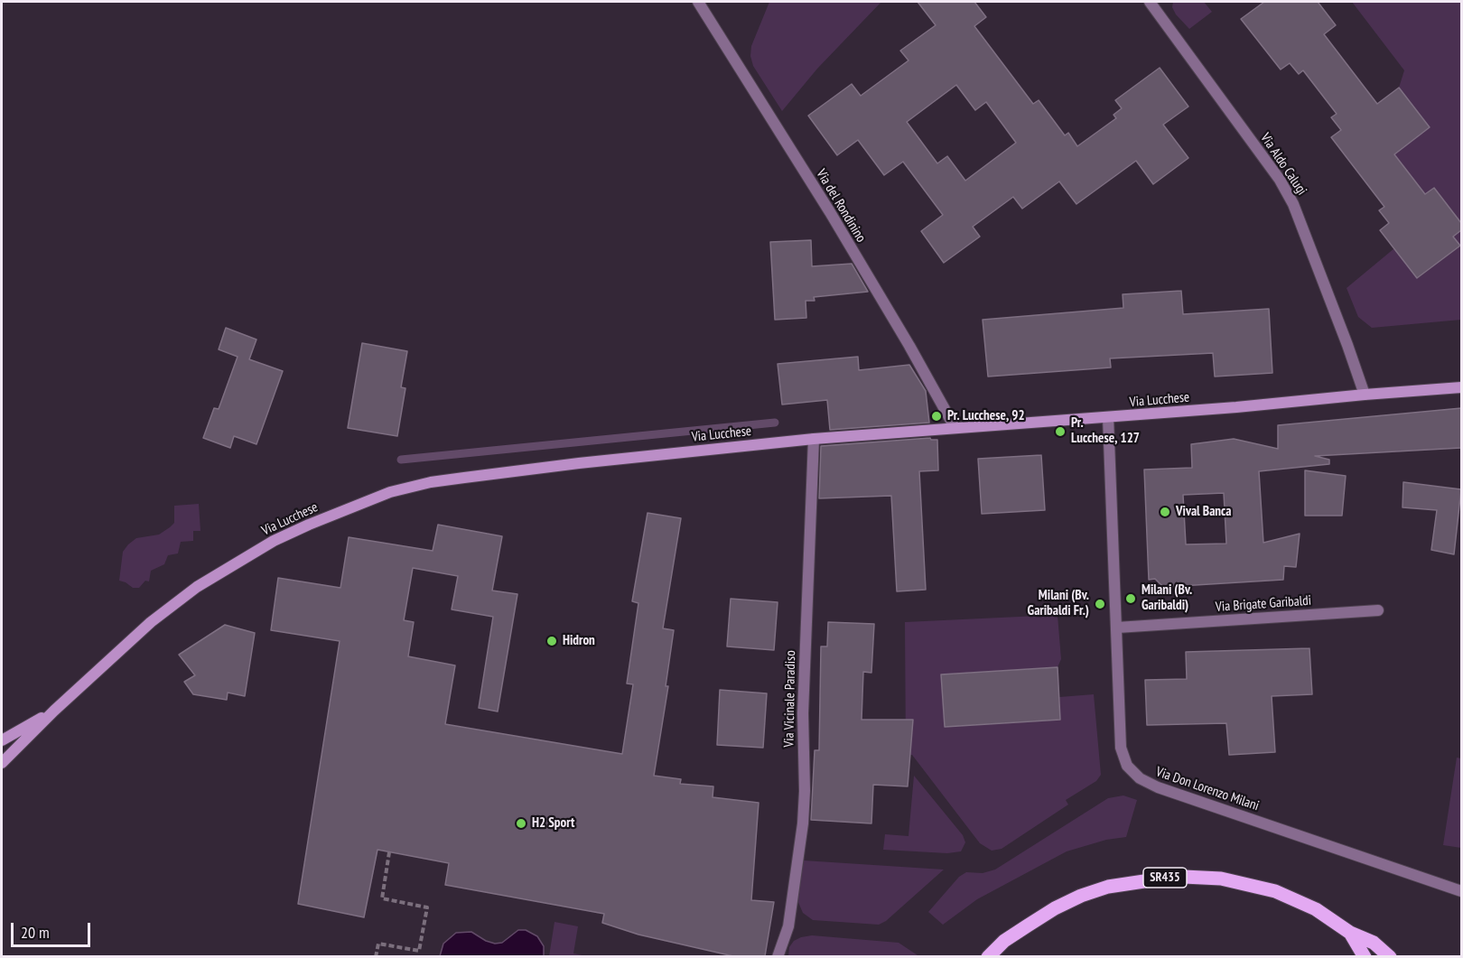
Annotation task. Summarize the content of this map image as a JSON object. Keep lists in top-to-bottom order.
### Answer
{
  "streets": {
    "main road": ["SR435"],
    "street": [
      "Via Aldo Calugi",
      "Via del Rondinino",
      "Via Lucchese",
      "Via Brigate Garibaldi",
      "Via Vicinale Paradiso",
      "Via Don Lorenzo Milani"
    ]
  },
  "crossings": [
    ["Via Aldo Calugi", "Via Lucchese"],
    ["Via del Rondinino", "Via Lucchese"],
    ["Via Lucchese", "Via Vicinale Paradiso"],
    ["Via Lucchese", "Via Don Lorenzo Milani"],
    ["Via Brigate Garibaldi", "Via Don Lorenzo Milani"]
  ],
  "places": [
    "Pr. Lucchese, 92",
    "Pr. Lucchese, 127",
    "Vival Banca",
    "Milani (Bv. Garibaldi)",
    "Milani (Bv. Garibaldi Fr.)",
    "Hidron",
    "H2 Sport"
  ],
  "scale_bar": "20 m"
}
